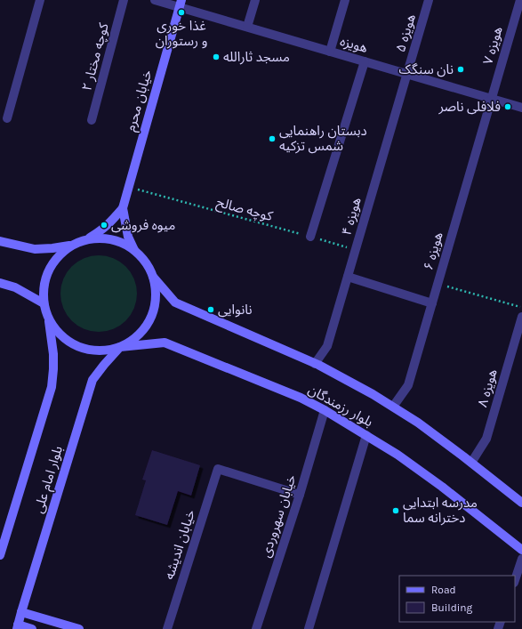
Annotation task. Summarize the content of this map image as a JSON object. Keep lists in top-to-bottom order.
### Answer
{
  "streets": {
    "main road": ["خیابان محرم", "بلوار رزمندگان", "بلوار امام على"],
    "street": [
      "هویزه ۵",
      "هویزه",
      "هویزه ۷",
      "کوچه مختار ۲",
      "هویزه ۴",
      "هویزه ۶",
      "هویزه ۸",
      "خیابان سهروردی",
      "خیابان اندیشه"
    ],
    "path": ["کوچه صالح"]
  },
  "crossings": [
    ["هویزه ۵", "هویزه"],
    ["هویزه ۵", "هویزه ۴"],
    ["هویزه", "هویزه ۷"],
    ["هویزه", "خیابان محرم"],
    ["هویزه", "هویزه ۴"],
    ["هویزه", "هویزه ۶"],
    ["هویزه ۷", "هویزه ۶"],
    ["خیابان محرم", "کوچه صالح"],
    ["کوچه صالح", "هویزه ۴"],
    ["هویزه ۴", "بلوار رزمندگان"],
    ["هویزه ۶", "بلوار رزمندگان"],
    ["هویزه ۸", "بلوار رزمندگان"],
    ["بلوار رزمندگان", "بلوار امام على"],
    ["بلوار رزمندگان", "خیابان سهروردی"],
    ["خیابان سهروردی", "خیابان اندیشه"]
  ],
  "places": [
    "غذا خوری و رستوران",
    "مسجد ثارالله",
    "نان سنگک",
    "فلافلی ناصر",
    "دبستان راهنمایی شمس تزکیه",
    "میوه فروشی",
    "نانوایی",
    "مدرسه ابتدایی دخترانه سما"
  ],
  "legend": ["Road", "Building"]
}
